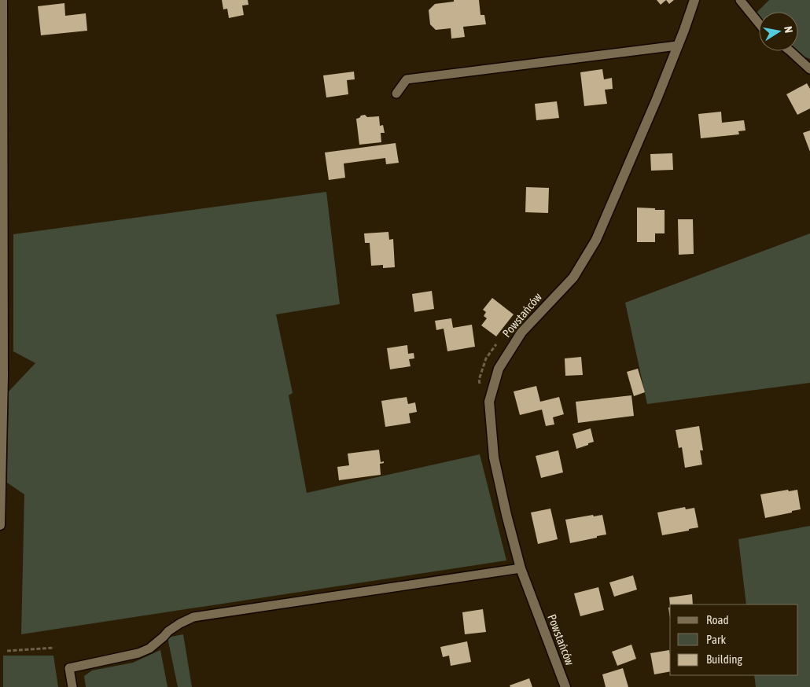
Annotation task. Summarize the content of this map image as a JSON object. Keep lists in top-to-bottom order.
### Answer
{
  "streets": {
    "street": ["Powstańców"]
  },
  "legend": ["Road", "Park", "Building"],
  "north": "right"
}
